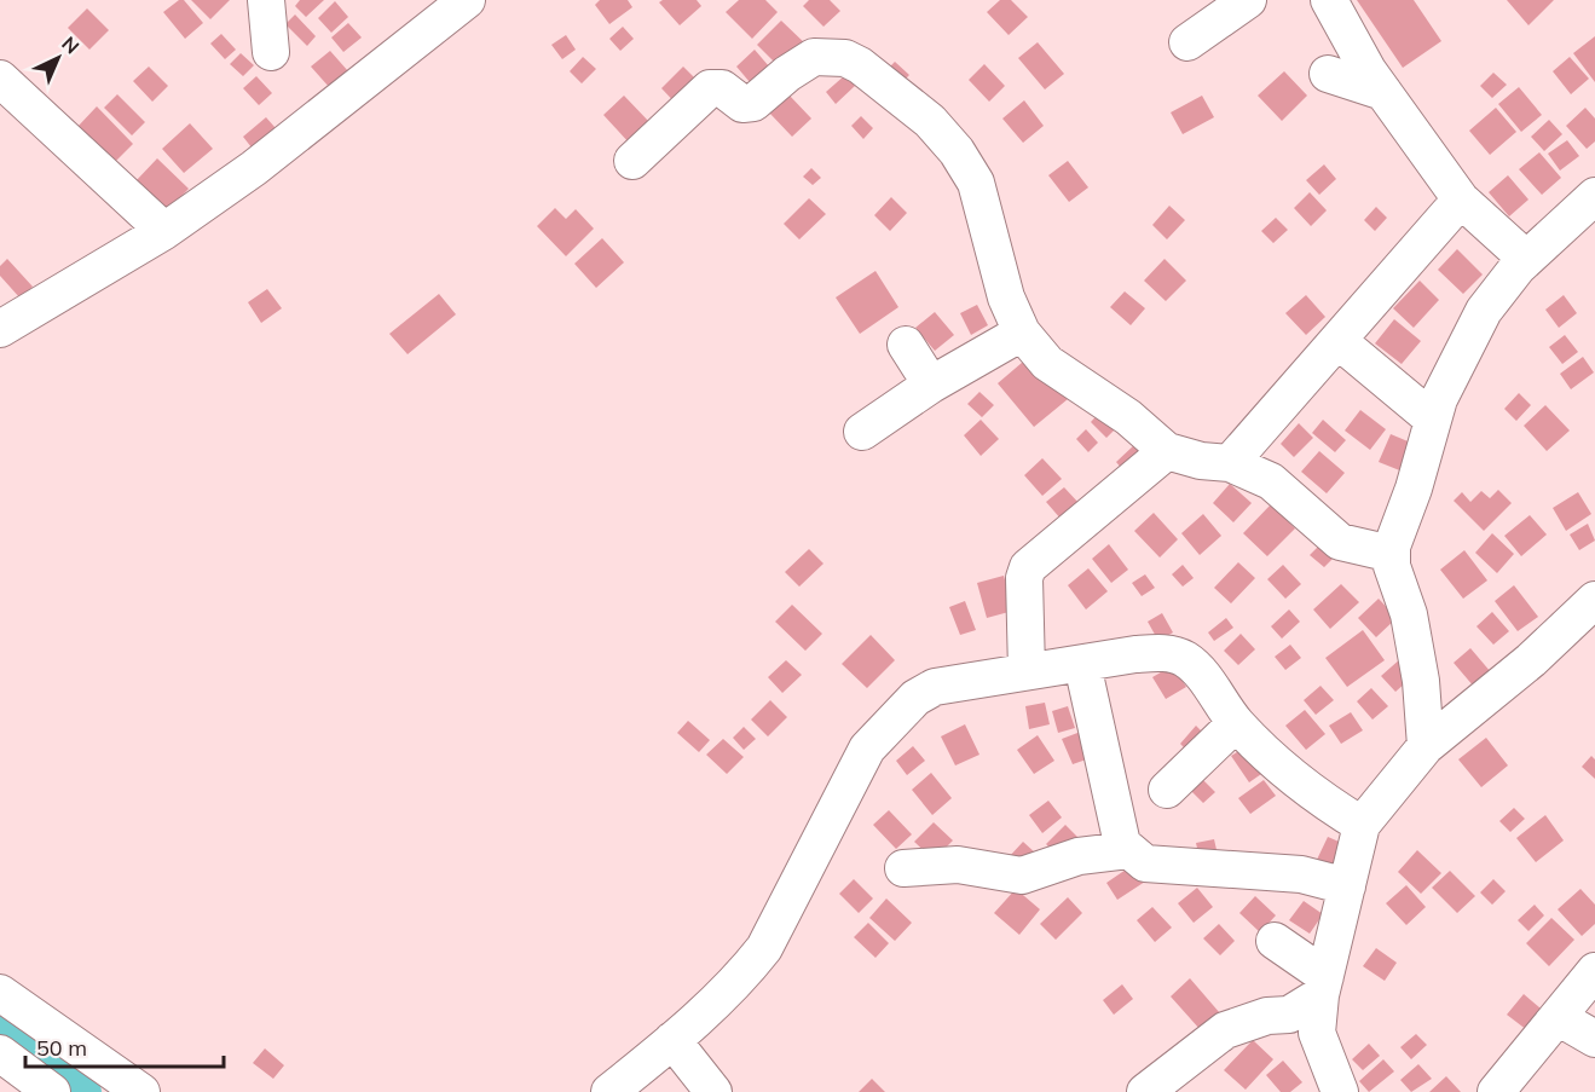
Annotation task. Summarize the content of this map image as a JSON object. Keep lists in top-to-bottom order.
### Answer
{
  "scale_bar": "50 m",
  "north": "top right"
}
